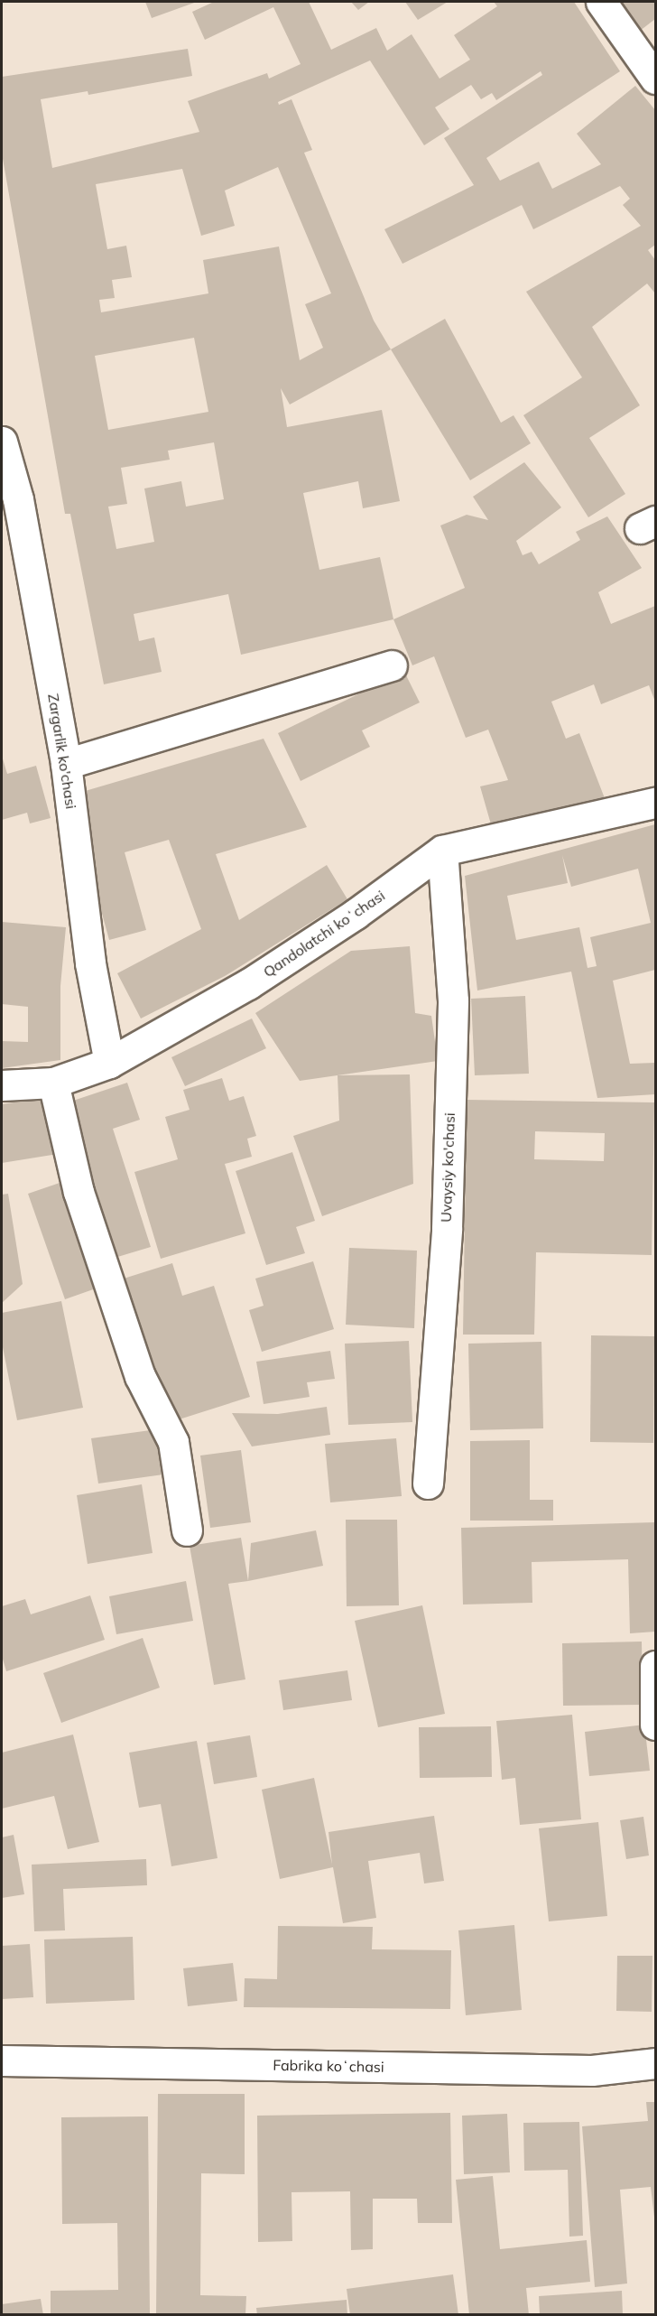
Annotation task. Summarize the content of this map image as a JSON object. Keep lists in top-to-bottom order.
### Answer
{
  "streets": {
    "street": [
      "Zargarlik ko'chasi",
      "Qandolatchi koʻchasi",
      "Uvaysiy ko'chasi",
      "Fabrika koʻchasi"
    ]
  },
  "crossings": [
    ["Zargarlik ko'chasi", "Qandolatchi koʻchasi"],
    ["Qandolatchi koʻchasi", "Uvaysiy ko'chasi"]
  ]
}
